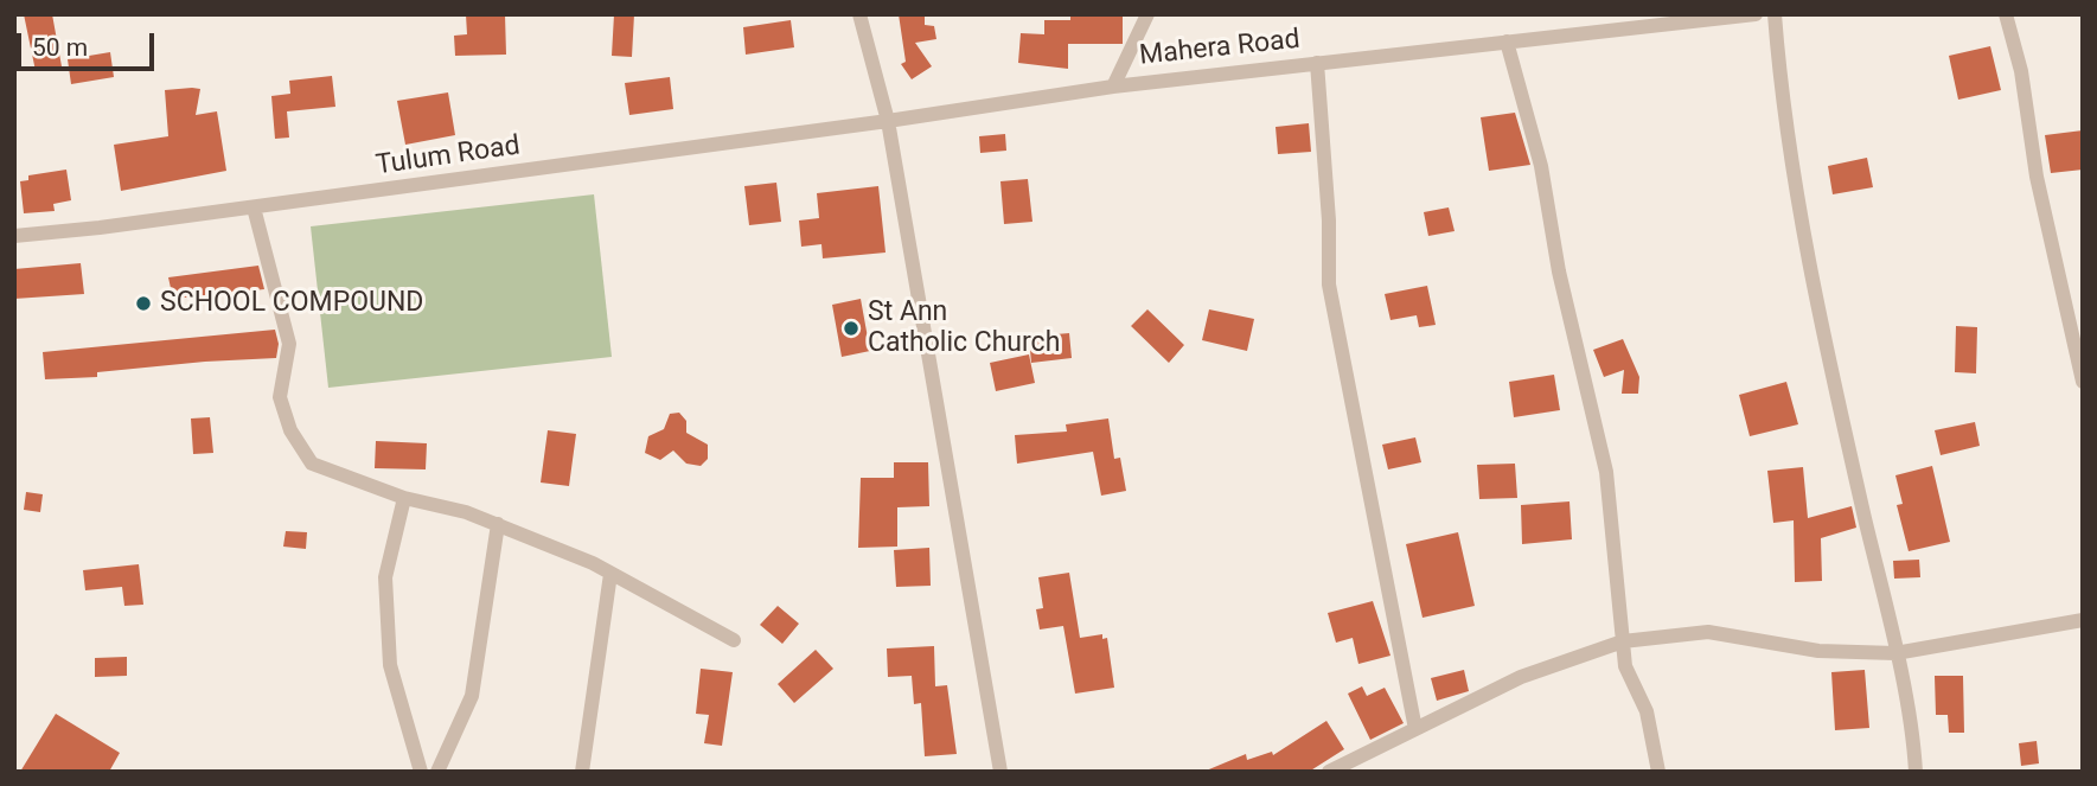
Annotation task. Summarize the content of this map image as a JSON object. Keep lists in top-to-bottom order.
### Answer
{
  "streets": {
    "street": ["Mahera Road", "Tulum Road"]
  },
  "crossings": [
    ["Mahera Road", "Tulum Road"]
  ],
  "places": ["SCHOOL COMPOUND", "St Ann Catholic Church"],
  "scale_bar": "50 m"
}
